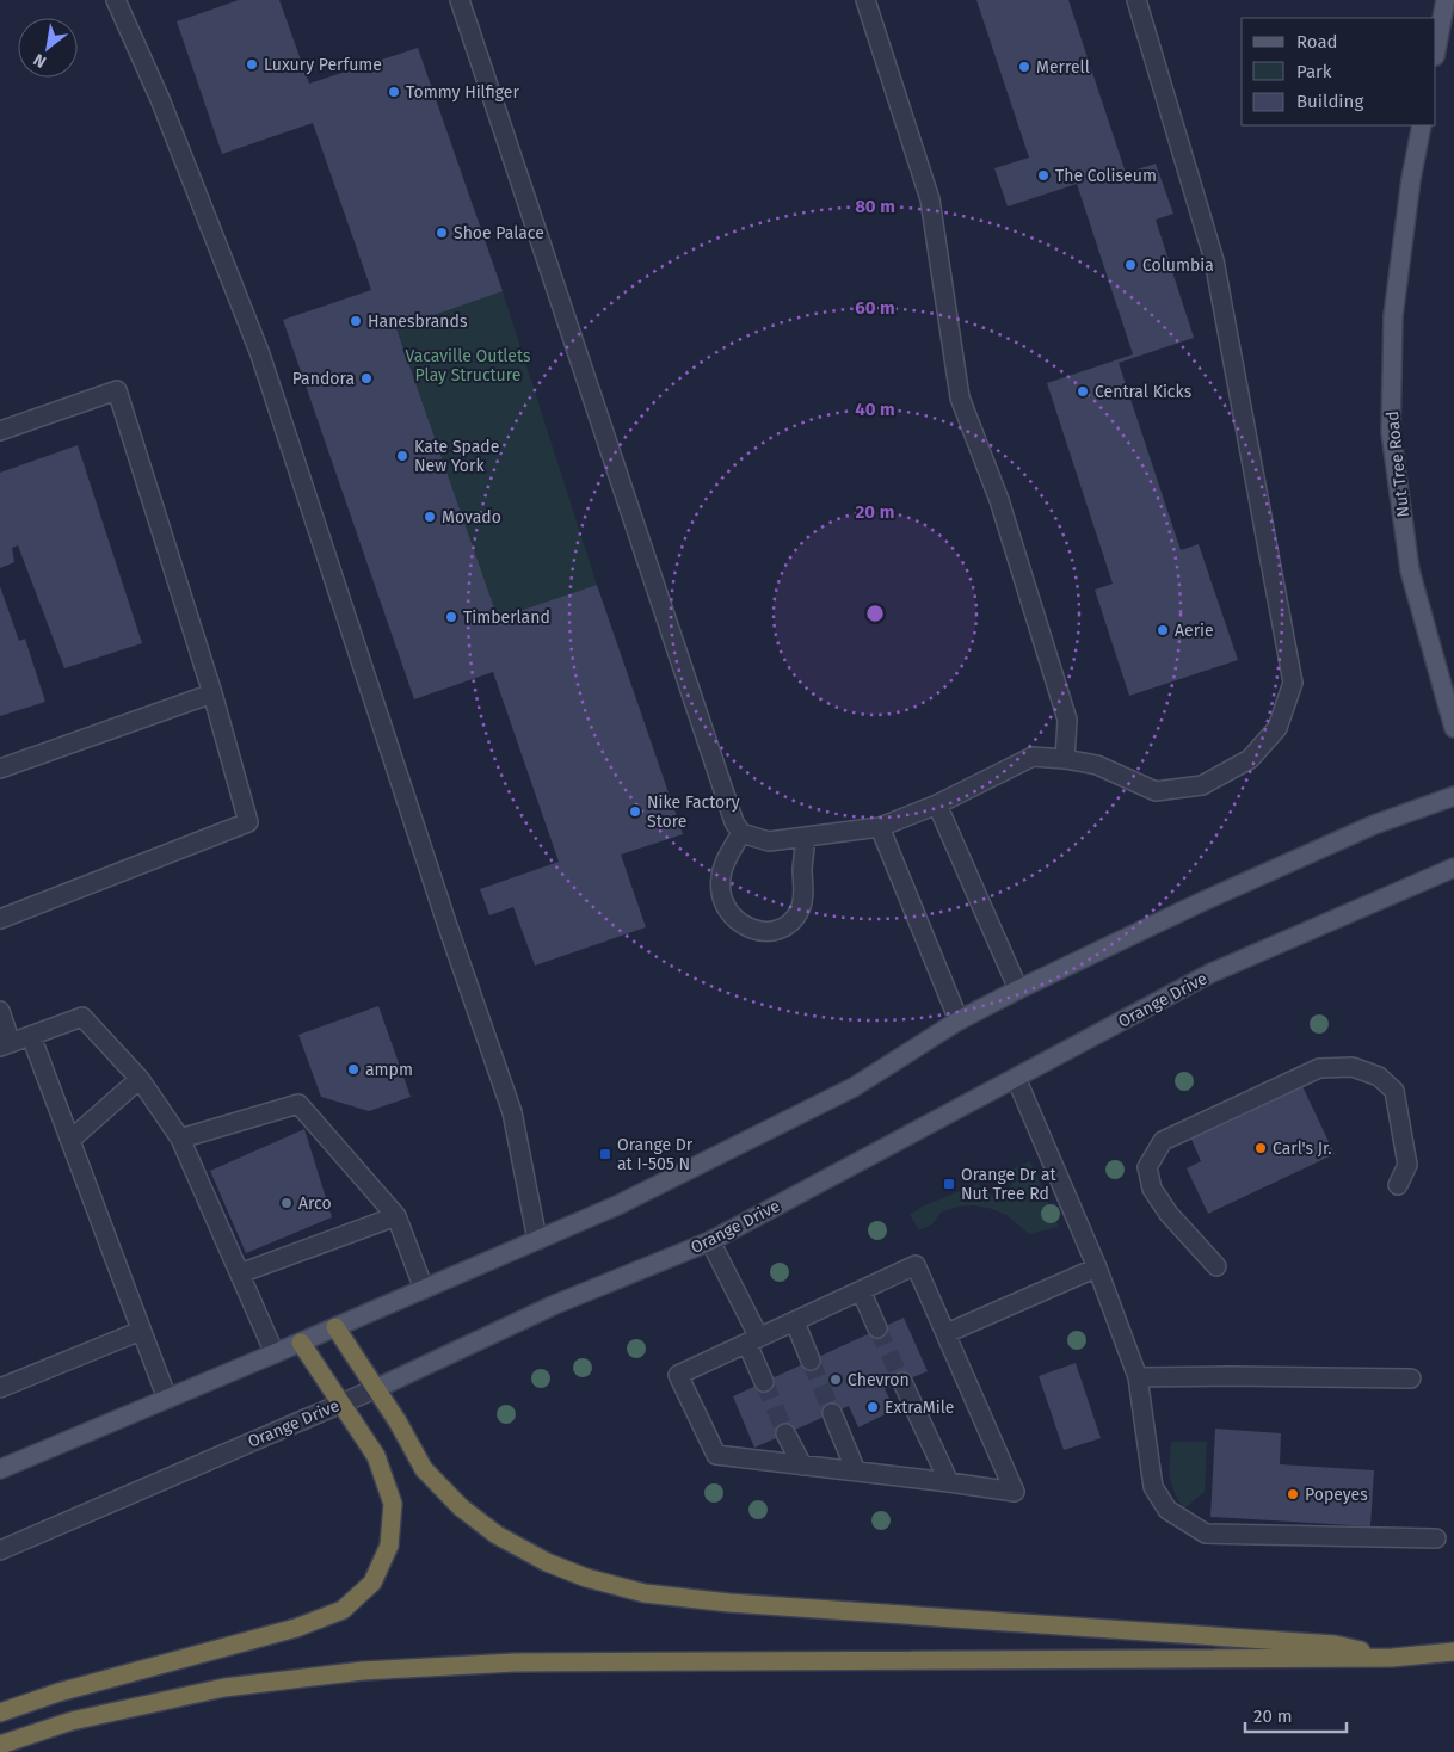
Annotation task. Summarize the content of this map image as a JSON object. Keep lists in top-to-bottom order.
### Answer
{
  "streets": {
    "main road": ["Nut Tree Road", "Orange Drive"]
  },
  "parks": ["Vacaville Outlets Play Structure"],
  "places": {
    "other": [
      "Luxury Perfume",
      "Merrell",
      "Tommy Hilfiger",
      "The Coliseum",
      "Shoe Palace",
      "Columbia",
      "Hanesbrands",
      "Pandora",
      "Central Kicks",
      "Kate Spade New York",
      "Movado",
      "Timberland",
      "Aerie",
      "Nike Factory Store",
      "ampm",
      "Carl's Jr.",
      "Arco",
      "Chevron",
      "ExtraMile",
      "Popeyes"
    ],
    "transit": ["Orange Dr at I-505 N", "Orange Dr at Nut Tree Rd"]
  },
  "legend": ["Road", "Park", "Building"],
  "scale_bar": "20 m",
  "north": "bottom left",
  "rings": [
    "80 m",
    "60 m",
    "40 m",
    "20 m"
  ]
}
